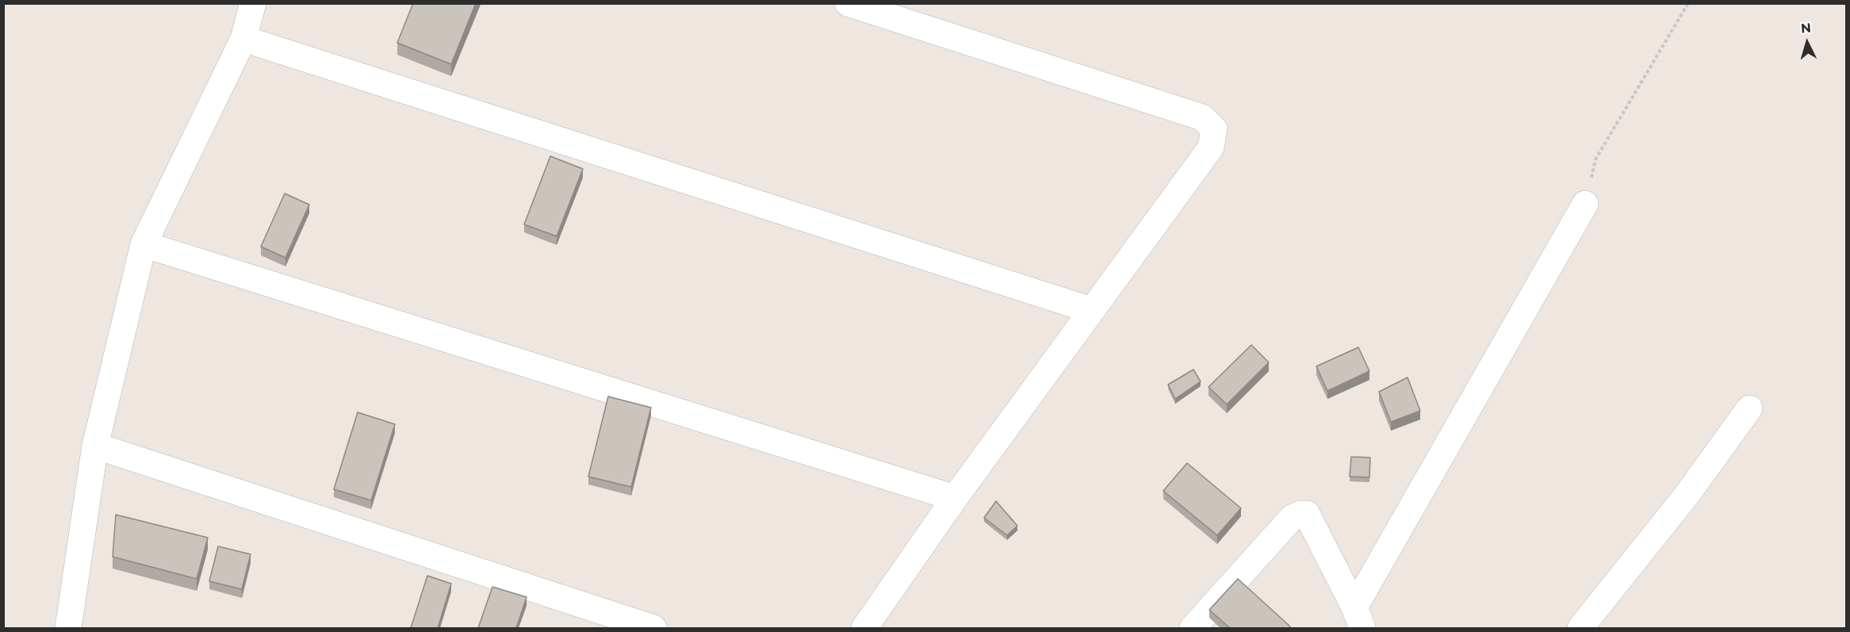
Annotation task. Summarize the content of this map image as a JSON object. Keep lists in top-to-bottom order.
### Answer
{
  "north": "top"
}
